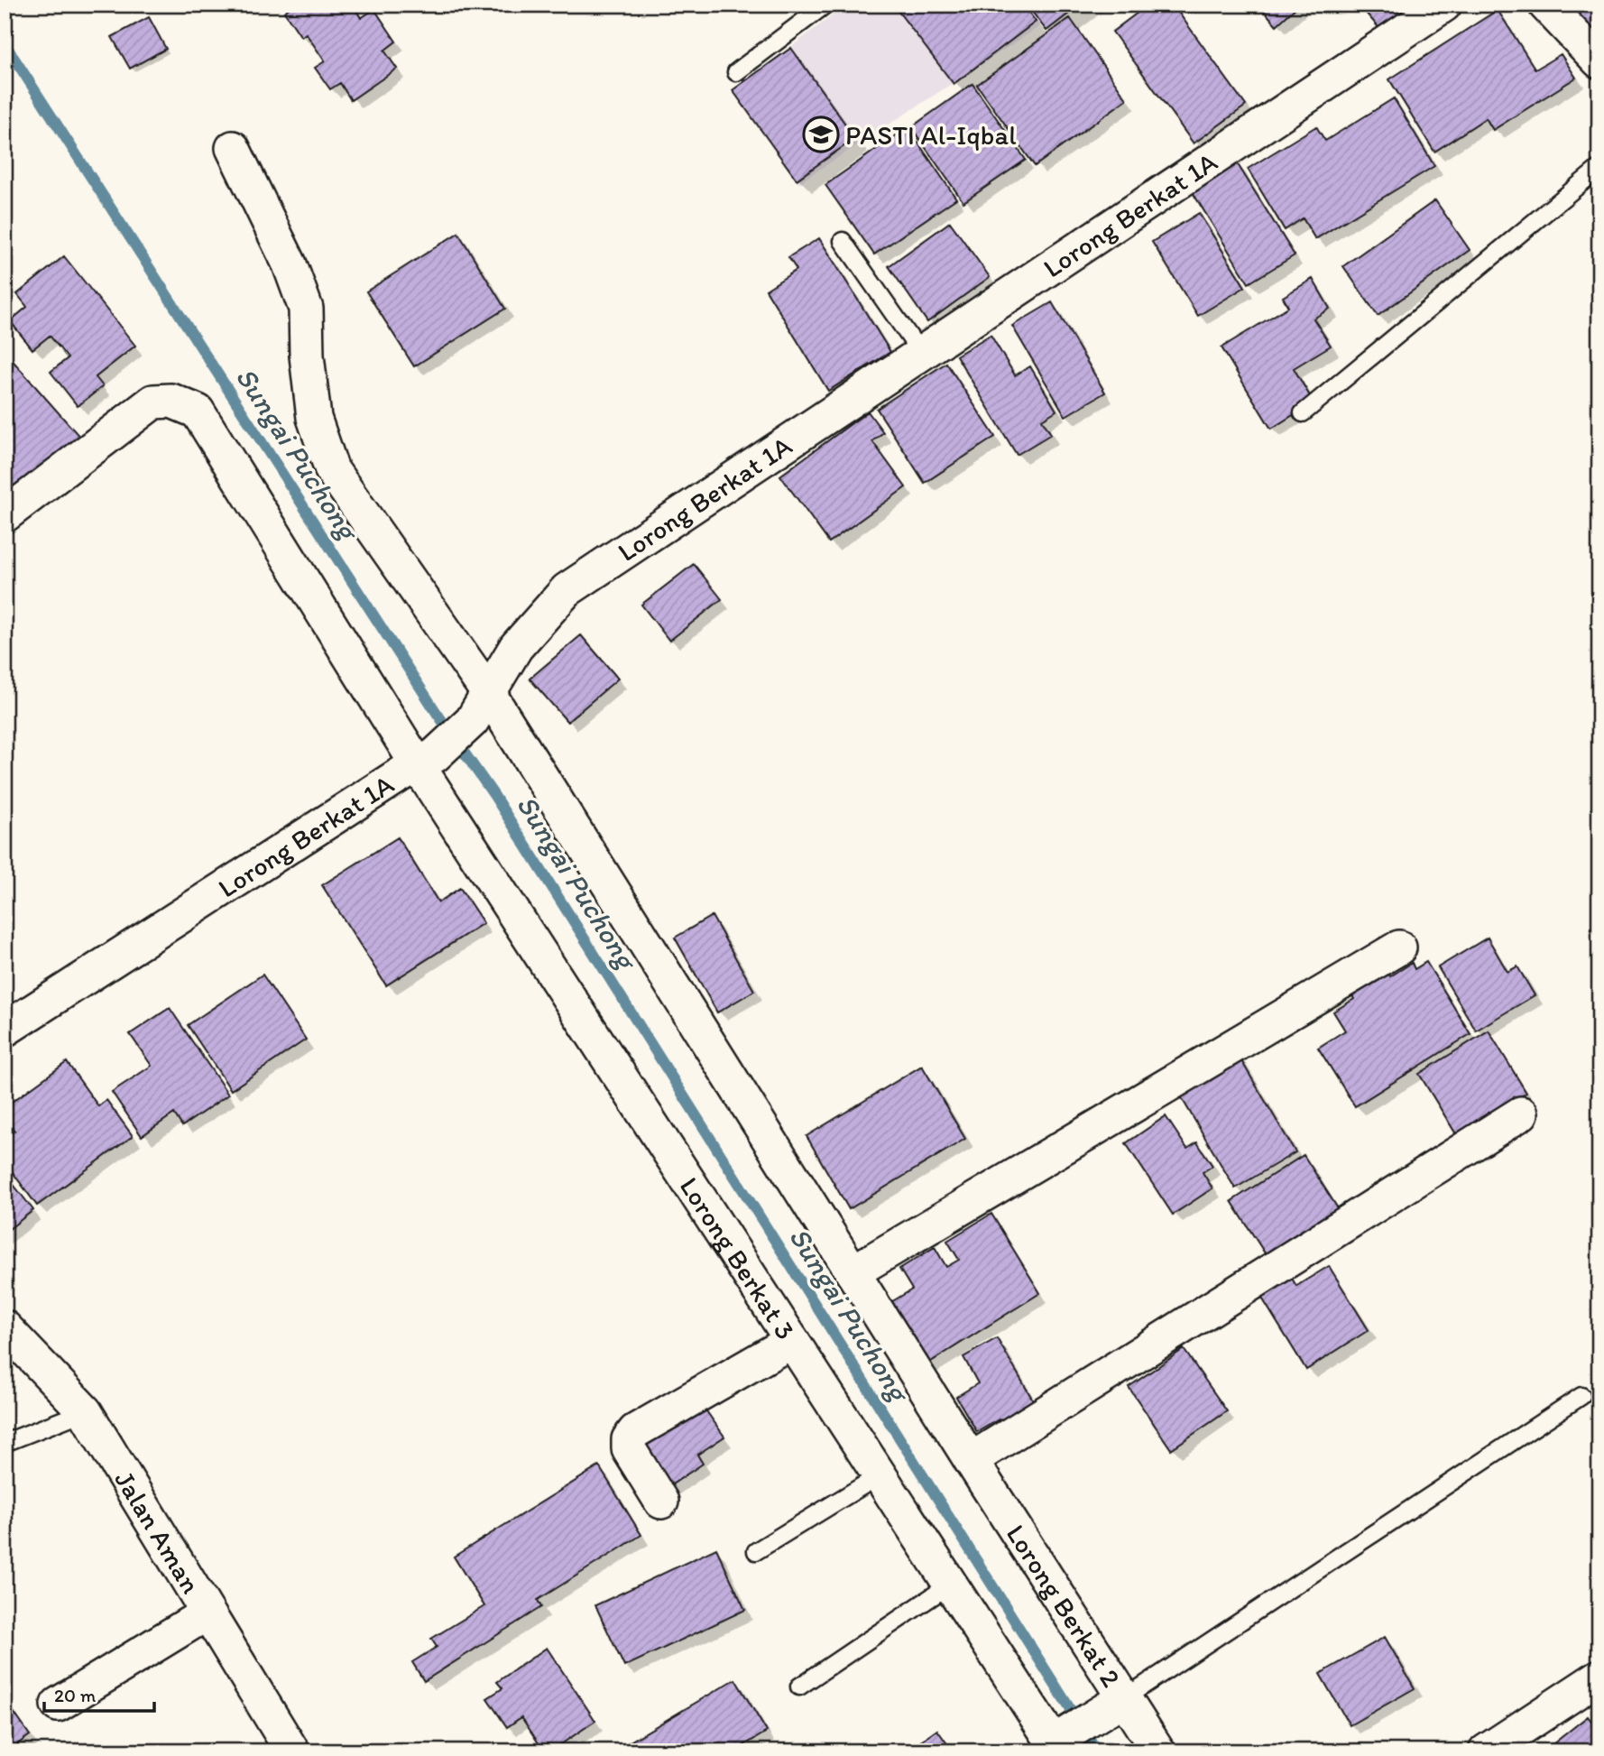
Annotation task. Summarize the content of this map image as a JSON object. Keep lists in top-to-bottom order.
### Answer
{
  "streets": {
    "street": [
      "Lorong Berkat 1A",
      "Lorong Berkat 3",
      "Jalan Aman",
      "Lorong Berkat 2"
    ]
  },
  "crossings": [
    ["Lorong Berkat 1A", "Lorong Berkat 3"],
    ["Lorong Berkat 1A", "Lorong Berkat 2"]
  ],
  "water": ["Sungai Puchong"],
  "places": {
    "school or university": ["PASTI Al-Iqbal"]
  },
  "scale_bar": "20 m"
}
